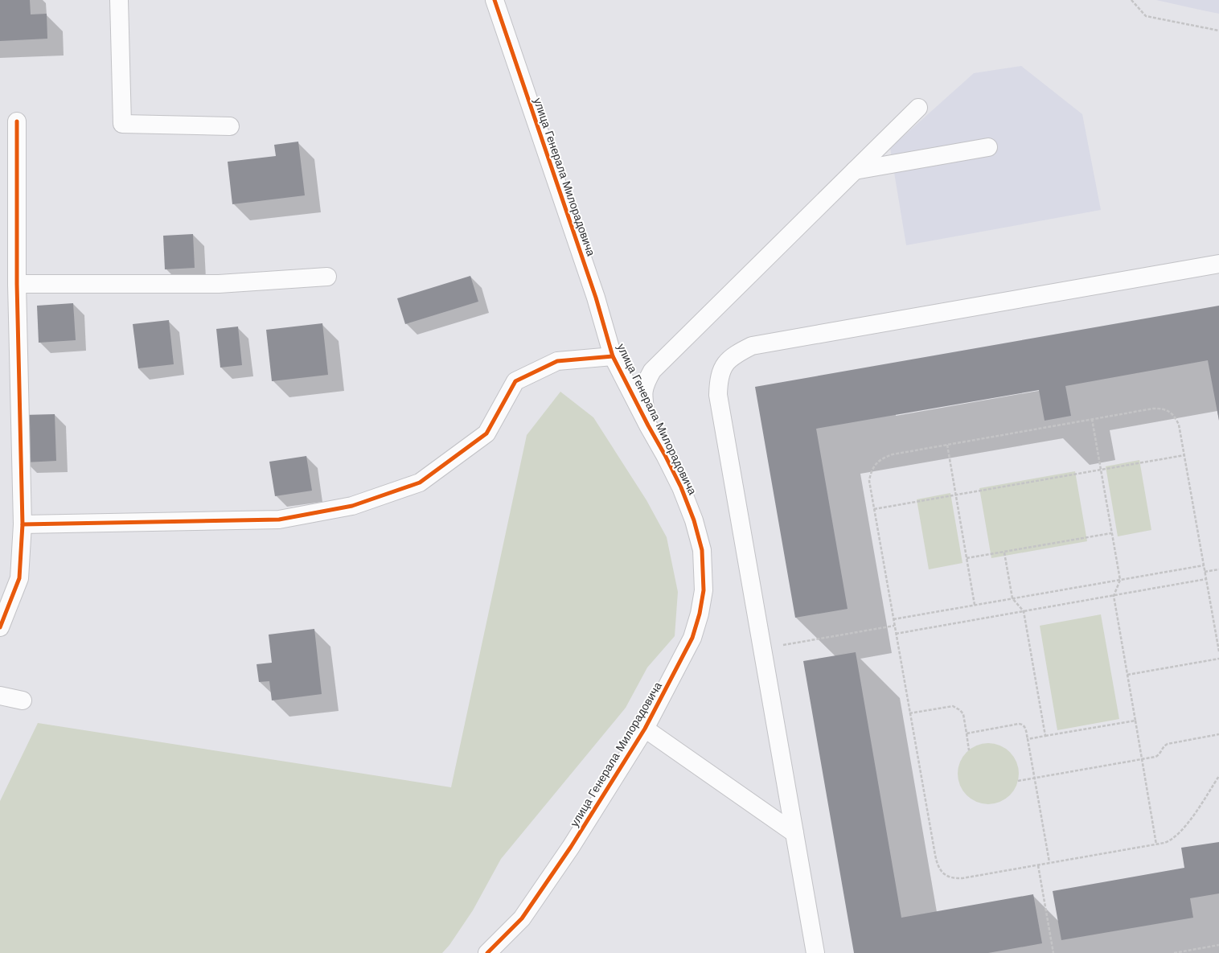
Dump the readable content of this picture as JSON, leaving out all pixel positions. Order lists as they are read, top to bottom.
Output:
{
  "streets": {
    "street": ["улица Генерала Милорадовича"]
  }
}
